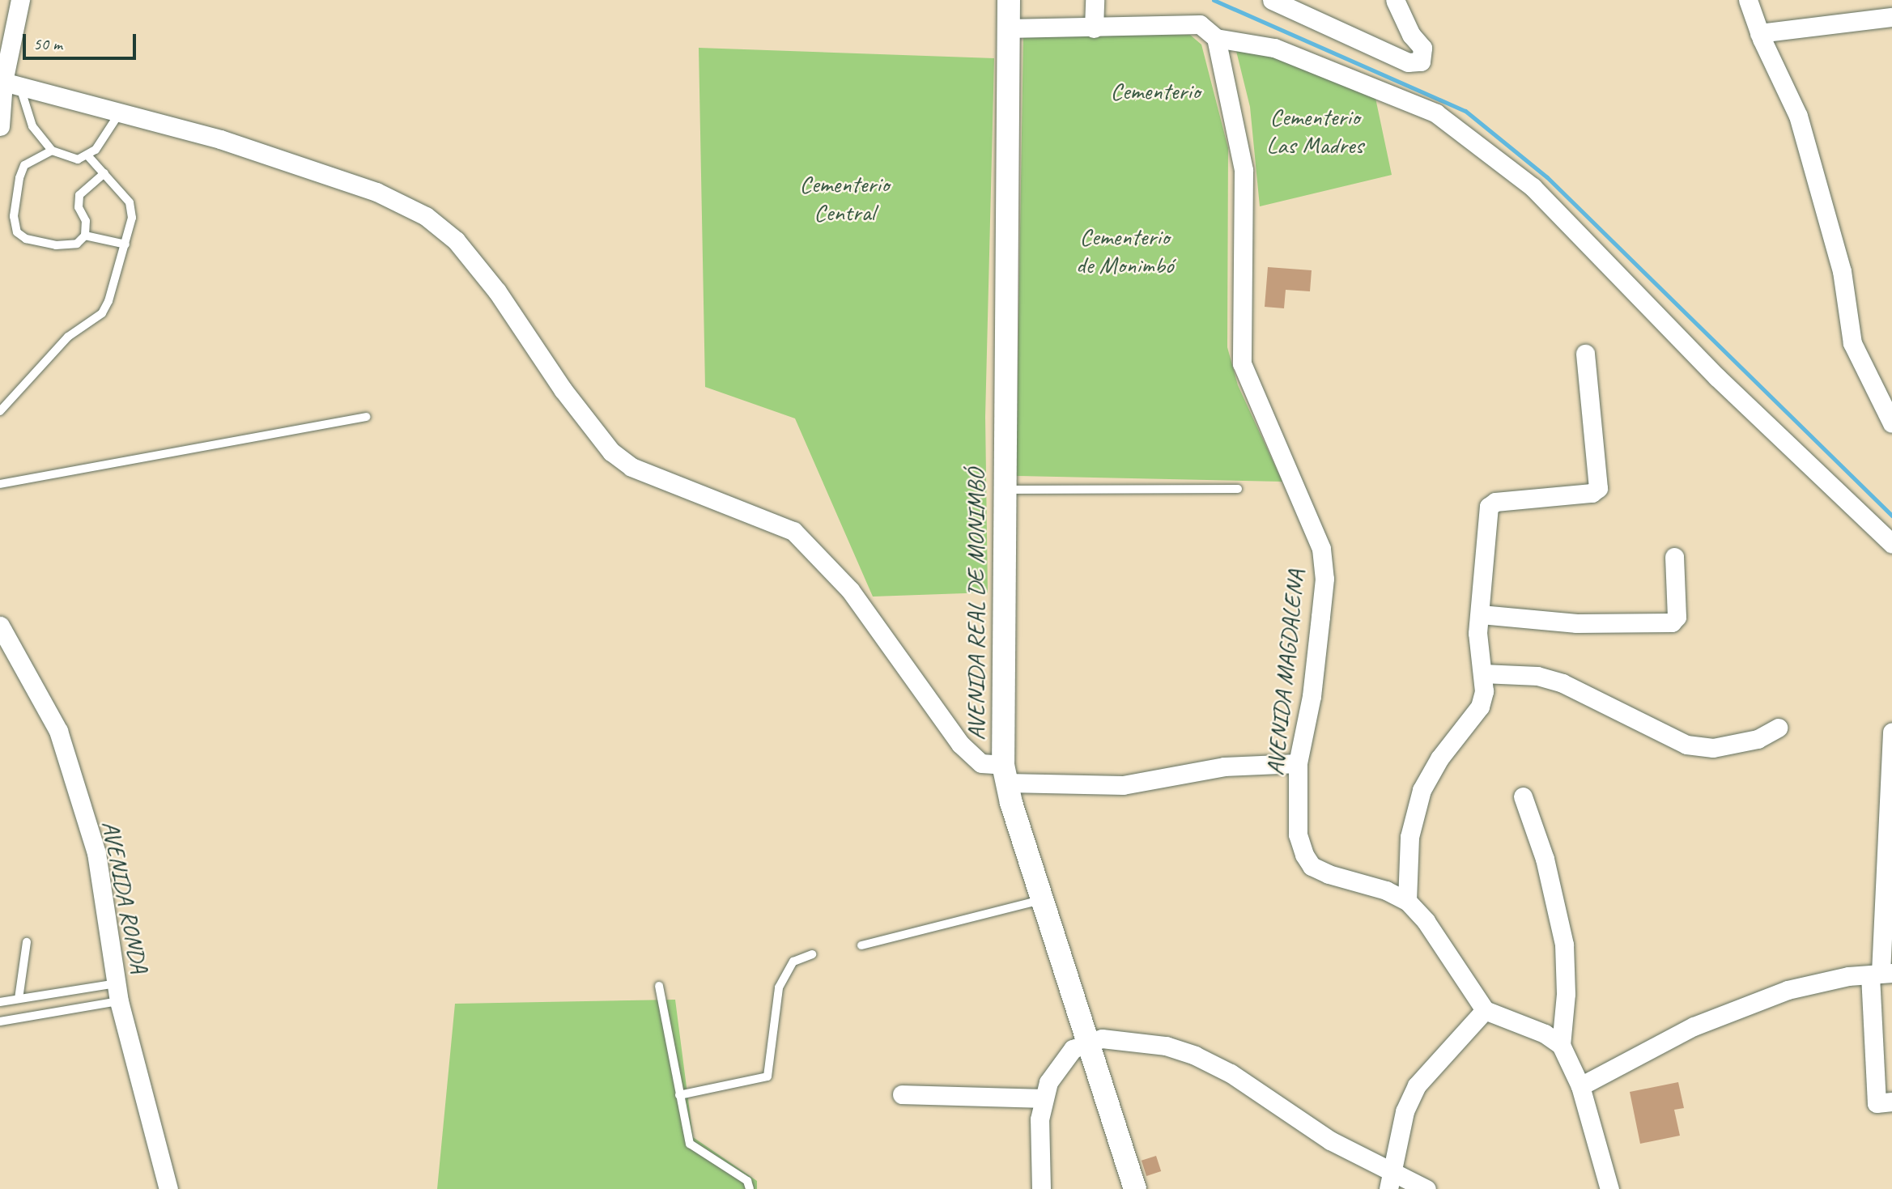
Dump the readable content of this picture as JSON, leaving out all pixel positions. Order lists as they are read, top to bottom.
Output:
{
  "streets": {
    "street": ["AVENIDA REAL DE MONIMBÓ", "AVENIDA MAGDALENA", "AVENIDA RONDA"]
  },
  "parks": [
    "Cementerio",
    "Cementerio Las Madres",
    "Cementerio Central",
    "Cementerio de Monimbó"
  ],
  "scale_bar": "50 m"
}
